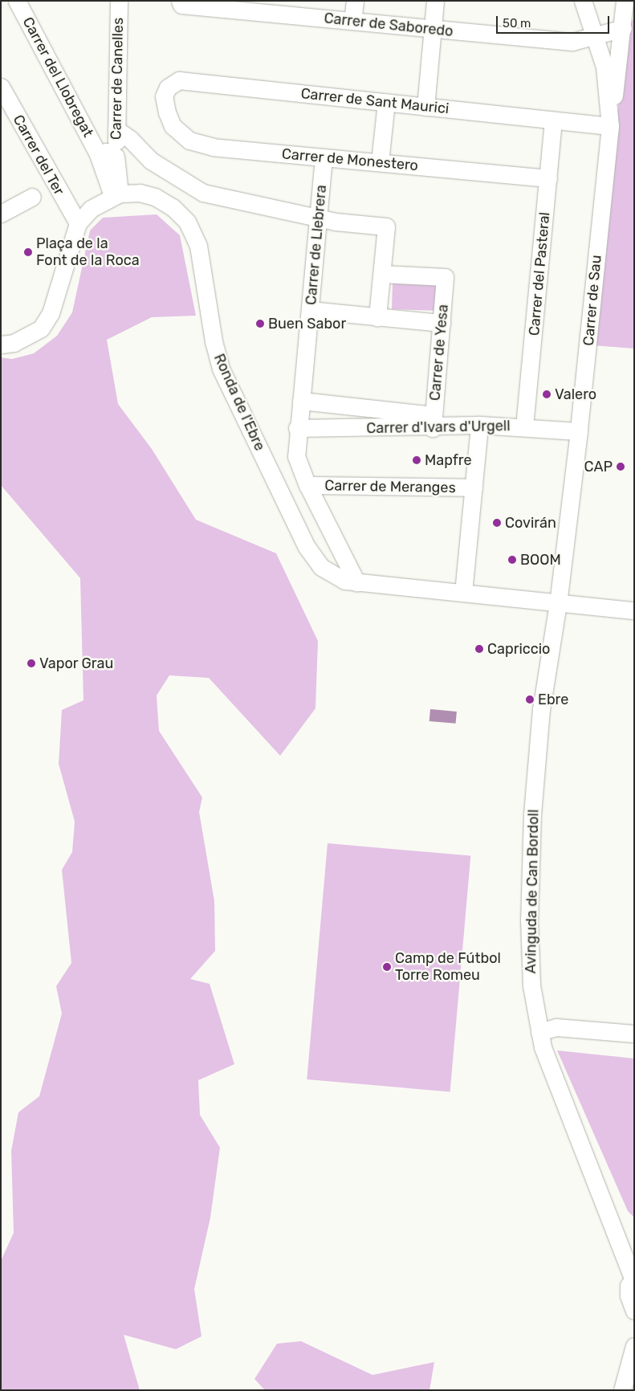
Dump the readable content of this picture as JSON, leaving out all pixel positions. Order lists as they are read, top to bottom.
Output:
{
  "streets": {
    "street": [
      "Carrer de Saboredo",
      "Carrer del Llobregat",
      "Carrer de Canelles",
      "Carrer de Sant Maurici",
      "Carrer del Ter",
      "Carrer de Monestero",
      "Carrer de Llebrera",
      "Carrer del Pasteral",
      "Carrer de Sau",
      "Carrer de Yesa",
      "Ronda de l'Ebre",
      "Carrer d'Ivars d'Urgell",
      "Carrer de Meranges",
      "Avinguda de Can Bordoll"
    ]
  },
  "crossings": [
    ["Carrer de Saboredo", "Carrer de Sau"],
    ["Carrer del Llobregat", "Carrer de Canelles"],
    ["Carrer del Llobregat", "Ronda de l'Ebre"],
    ["Carrer de Sant Maurici", "Carrer de Monestero"],
    ["Carrer de Sant Maurici", "Carrer del Pasteral"],
    ["Carrer de Sant Maurici", "Carrer de Sau"],
    ["Carrer del Ter", "Ronda de l'Ebre"],
    ["Carrer de Monestero", "Carrer de Llebrera"],
    ["Carrer de Monestero", "Carrer del Pasteral"],
    ["Carrer de Llebrera", "Ronda de l'Ebre"],
    ["Carrer de Llebrera", "Carrer d'Ivars d'Urgell"],
    ["Carrer de Llebrera", "Carrer de Meranges"],
    ["Carrer del Pasteral", "Carrer d'Ivars d'Urgell"],
    ["Carrer de Sau", "Ronda de l'Ebre"],
    ["Carrer de Sau", "Carrer d'Ivars d'Urgell"],
    ["Carrer de Sau", "Avinguda de Can Bordoll"],
    ["Carrer de Yesa", "Carrer d'Ivars d'Urgell"],
    ["Ronda de l'Ebre", "Avinguda de Can Bordoll"]
  ],
  "places": [
    "Plaça de la Font de la Roca",
    "Buen Sabor",
    "Valero",
    "Mapfre",
    "CAP",
    "Covirán",
    "BOOM",
    "Capriccio",
    "Vapor Grau",
    "Ebre",
    "Camp de Fútbol Torre Romeu"
  ],
  "scale_bar": "50 m"
}
